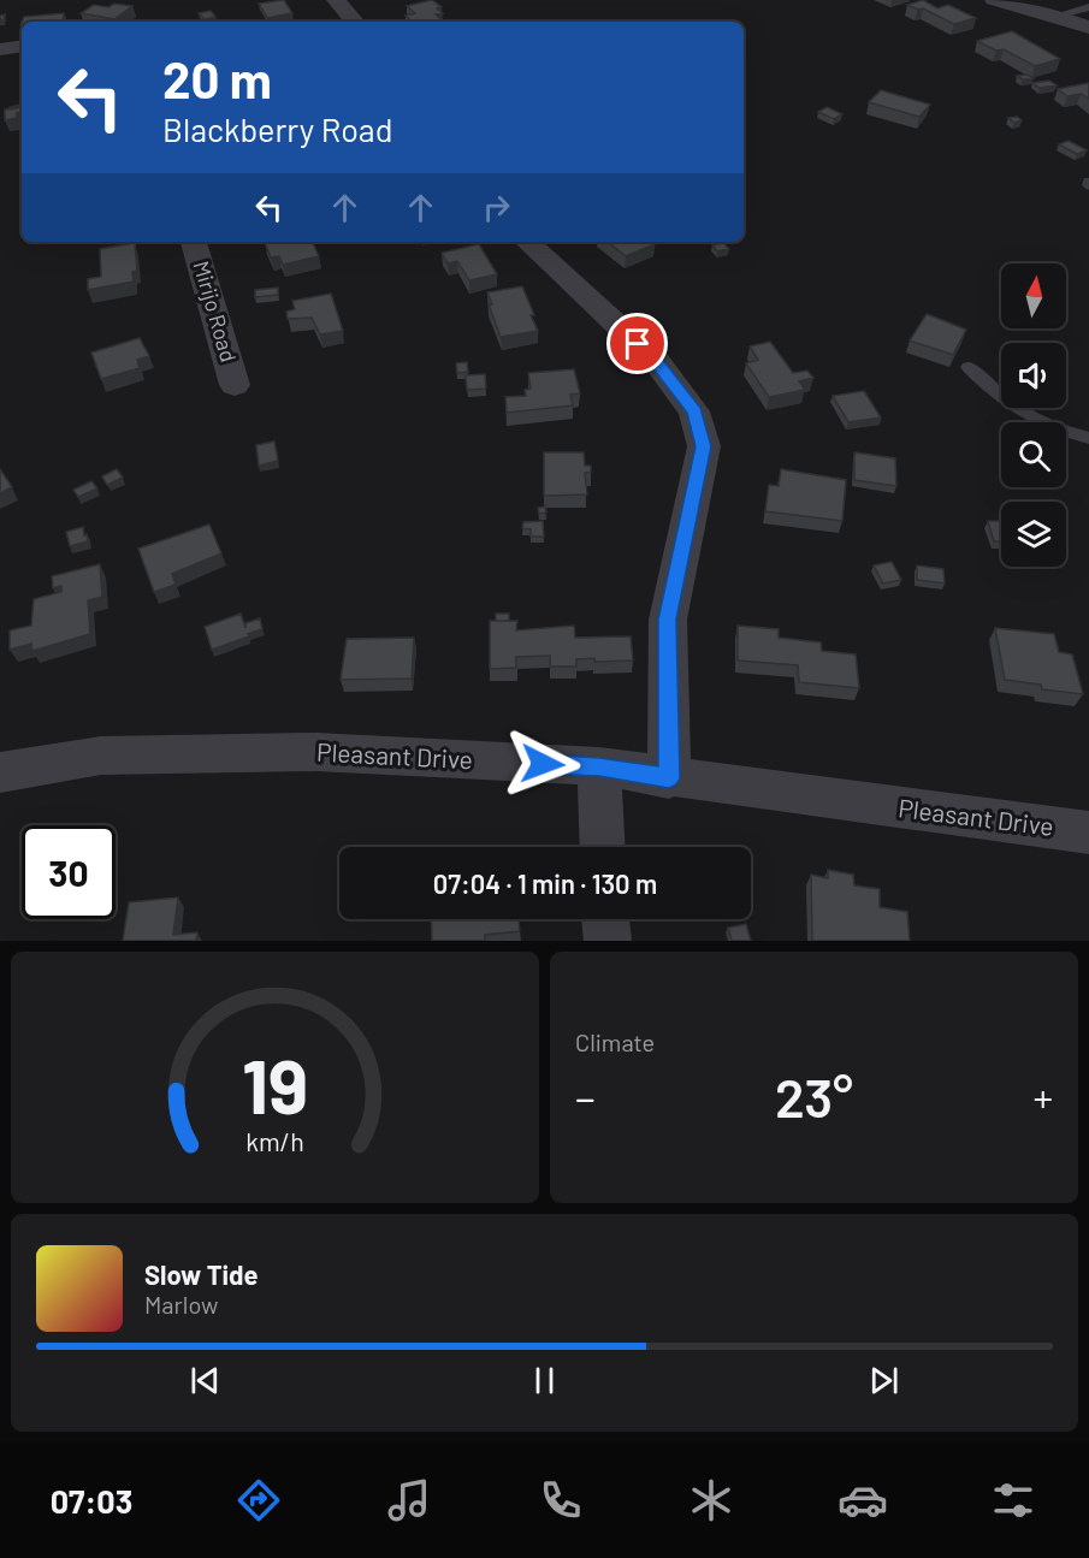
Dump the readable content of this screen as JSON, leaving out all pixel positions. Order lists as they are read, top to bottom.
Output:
{
  "streets": {
    "street": ["Mirijo Road", "Pleasant Drive"]
  },
  "north": "top",
  "page": {
    "turn": ["20 m", "Blackberry Road"],
    "limit": "30",
    "trip": "07:04 · 1 min · 130 m",
    "tile": "Climate",
    "heat": ["−", "23°", "+"],
    "song": ["Slow Tide", "Marlow"],
    "tabs": "07:03",
    "gauge": ["19", "km/h"]
  }
}
